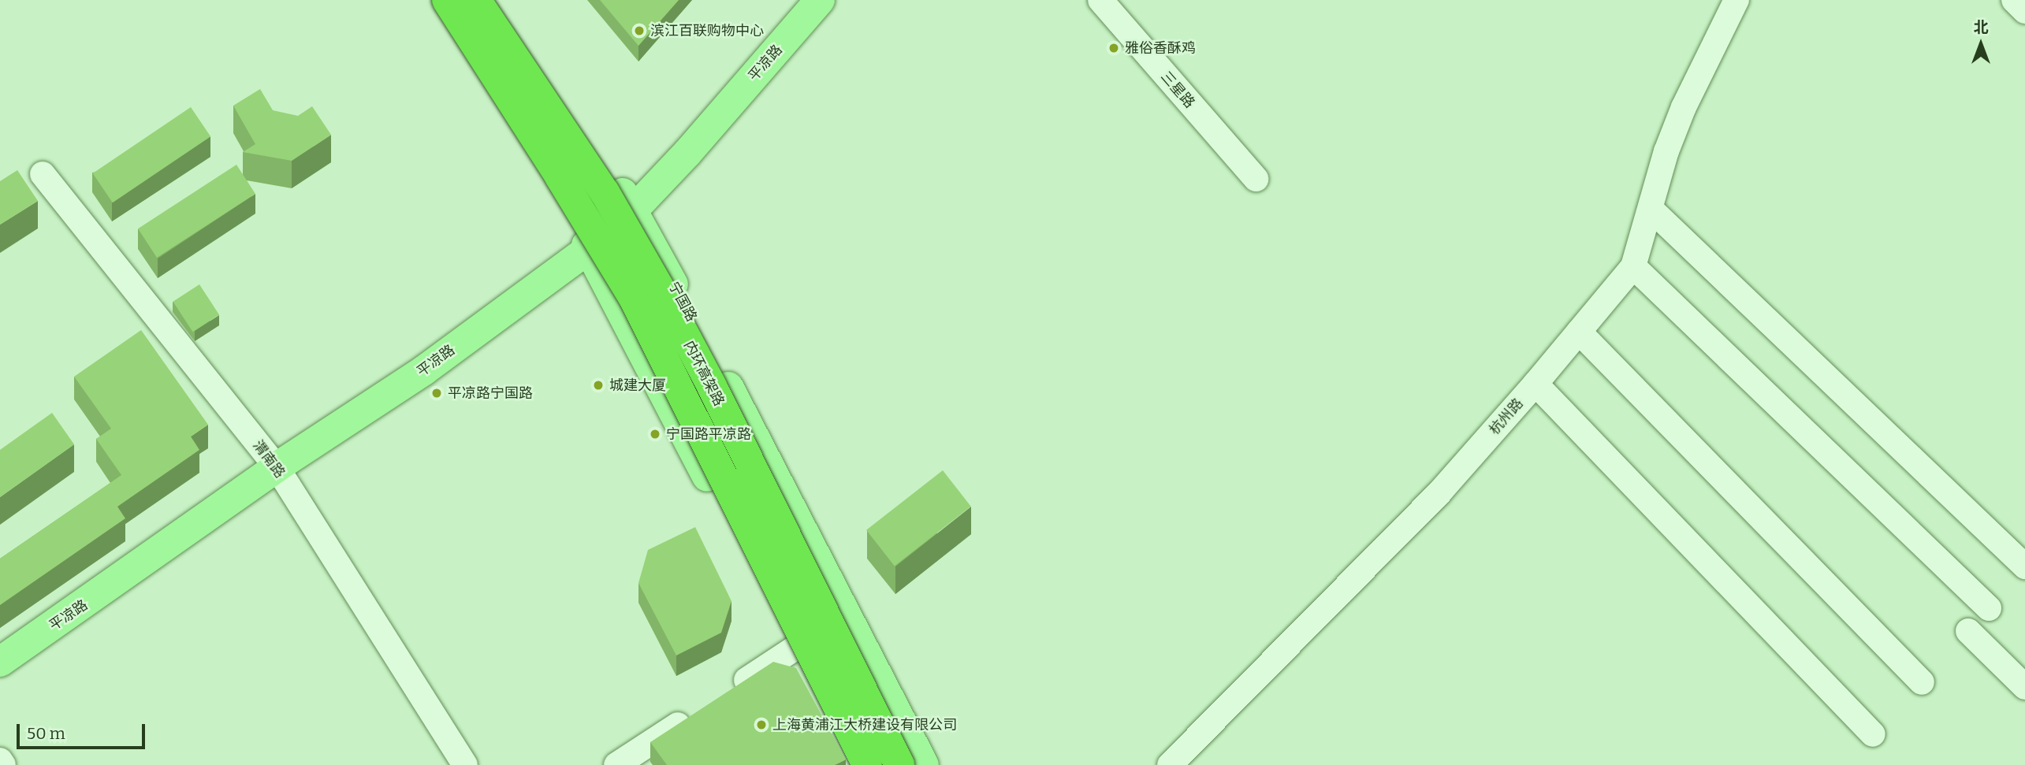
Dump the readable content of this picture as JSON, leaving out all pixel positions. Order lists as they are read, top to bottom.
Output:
{
  "streets": {
    "highway": ["内环高架路"],
    "main road": ["平凉路", "宁国路"],
    "street": ["三星路", "杭州路", "渭南路"]
  },
  "crossings": [
    ["平凉路", "宁国路"],
    ["平凉路", "渭南路"]
  ],
  "places": [
    "滨江百联购物中心",
    "雅俗香酥鸡",
    "城建大厦",
    "平凉路宁国路",
    "宁国路平凉路",
    "上海黄浦江大桥建设有限公司"
  ],
  "scale_bar": "50 m",
  "north": "top"
}
